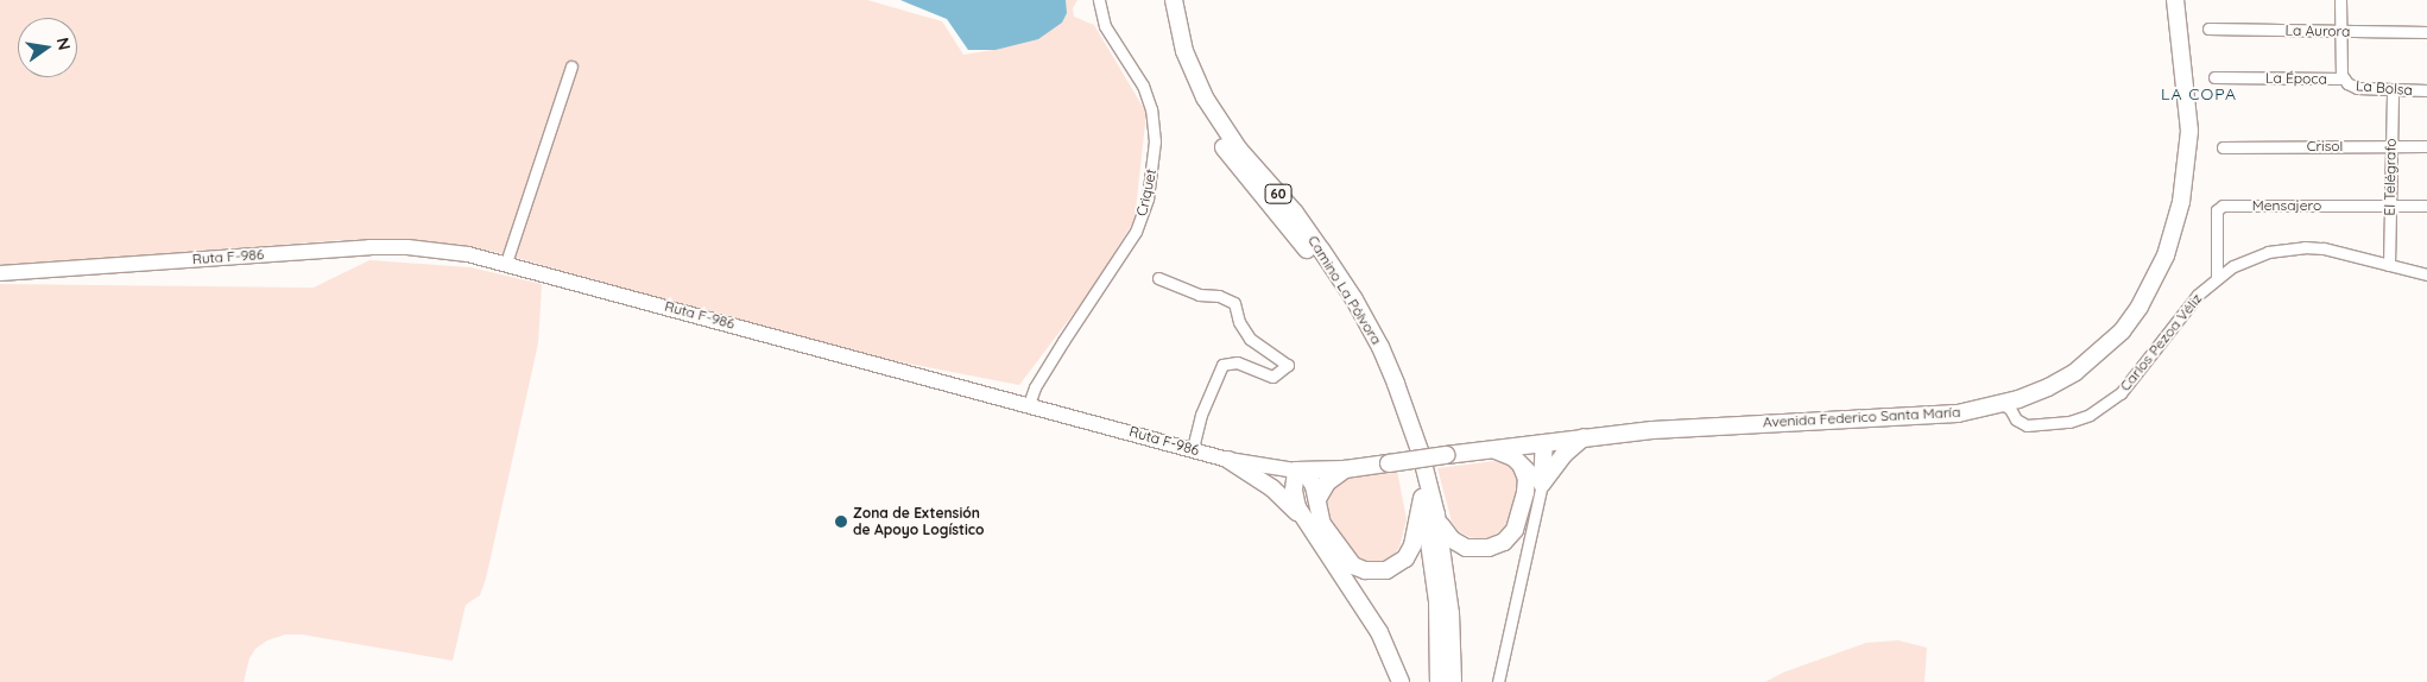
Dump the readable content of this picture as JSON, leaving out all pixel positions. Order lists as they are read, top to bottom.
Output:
{
  "streets": {
    "main road": [
      "60",
      "Ruta F-986",
      "Camino La Pólvora",
      "Avenida Federico Santa María"
    ],
    "street": [
      "La Aurora",
      "La Época",
      "La Bolsa",
      "Crisol",
      "El Telégrafo",
      "Criquet",
      "Mensajero",
      "Carlos Pezoa Véliz"
    ]
  },
  "crossings": [
    ["La Época", "La Bolsa"],
    ["La Bolsa", "El Telégrafo"],
    ["Crisol", "El Telégrafo"],
    ["El Telégrafo", "Mensajero"],
    ["El Telégrafo", "Carlos Pezoa Véliz"],
    ["Criquet", "Ruta F-986"],
    ["Mensajero", "Carlos Pezoa Véliz"],
    ["Ruta F-986", "Avenida Federico Santa María"],
    ["Carlos Pezoa Véliz", "Avenida Federico Santa María"]
  ],
  "districts": ["LA COPA"],
  "places": ["Zona de Extensión de Apoyo Logístico"],
  "north": "right"
}
